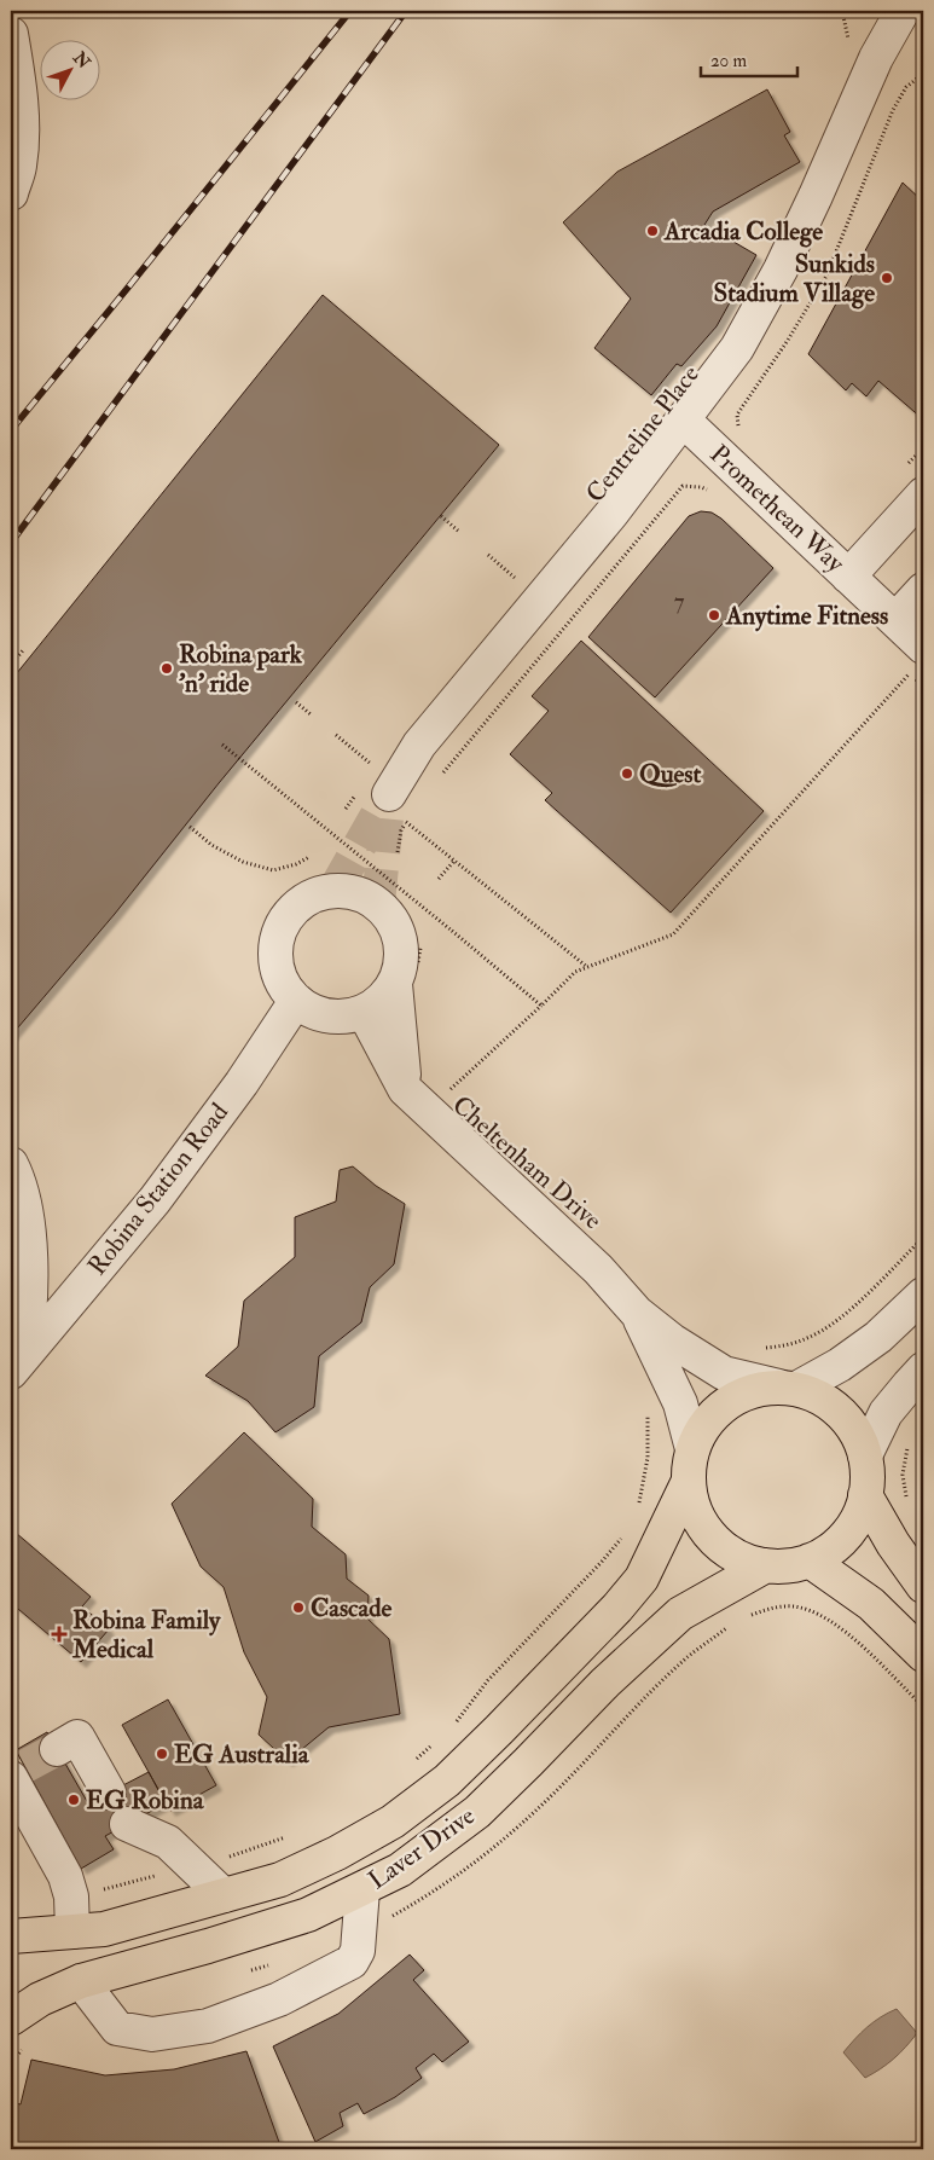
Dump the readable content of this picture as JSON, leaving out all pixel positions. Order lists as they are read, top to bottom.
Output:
{
  "streets": {
    "main road": ["Laver Drive"],
    "street": [
      "Centreline Place",
      "Promethean Way",
      "Cheltenham Drive",
      "Robina Station Road"
    ]
  },
  "crossings": [
    ["Centreline Place", "Promethean Way"],
    ["Cheltenham Drive", "Robina Station Road"],
    ["Cheltenham Drive", "Laver Drive"]
  ],
  "places": {
    "other": [
      "Arcadia College",
      "Sunkids Stadium Village",
      "Anytime Fitness",
      "Robina park 'n' ride",
      "Quest",
      "Cascade",
      "EG Australia",
      "EG Robina"
    ],
    "health": ["Robina Family Medical"]
  },
  "house_numbers": ["7"],
  "scale_bar": "20 m",
  "north": "top right"
}
